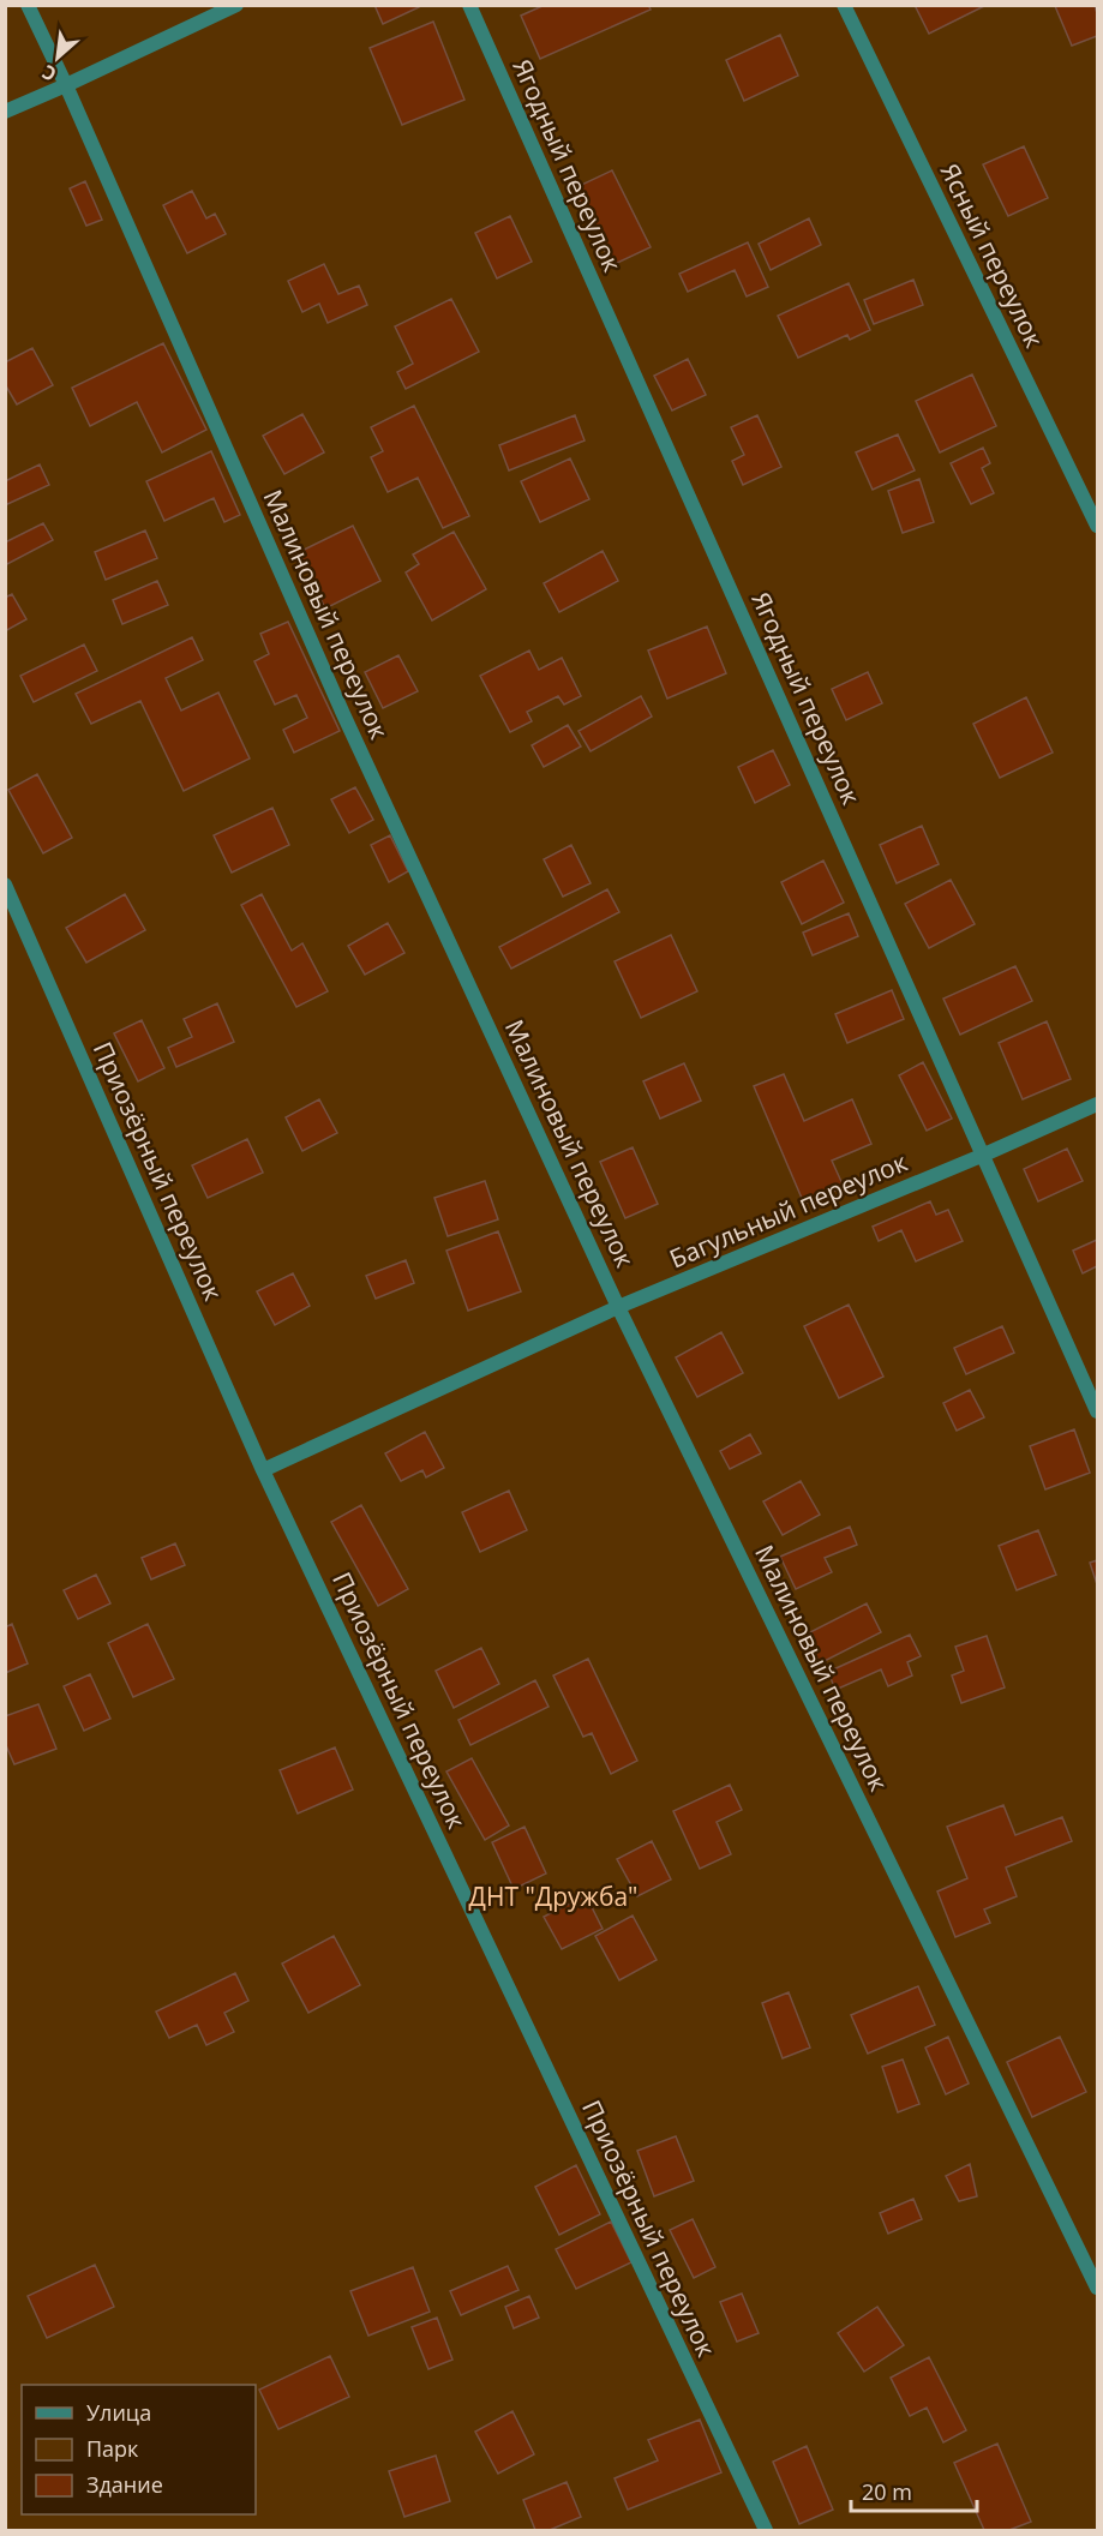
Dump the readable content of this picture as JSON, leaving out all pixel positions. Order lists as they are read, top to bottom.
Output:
{
  "streets": {
    "street": [
      "Ягодный переулок",
      "Ясный переулок",
      "Малиновый переулок",
      "Приозёрный переулок",
      "Багульный переулок"
    ]
  },
  "crossings": [
    ["Ягодный переулок", "Багульный переулок"],
    ["Малиновый переулок", "Багульный переулок"],
    ["Приозёрный переулок", "Багульный переулок"]
  ],
  "parks": ["ДНТ \"Дружба\""],
  "legend": ["Улица", "Парк", "Здание"],
  "scale_bar": "20 m",
  "north": "bottom left"
}
